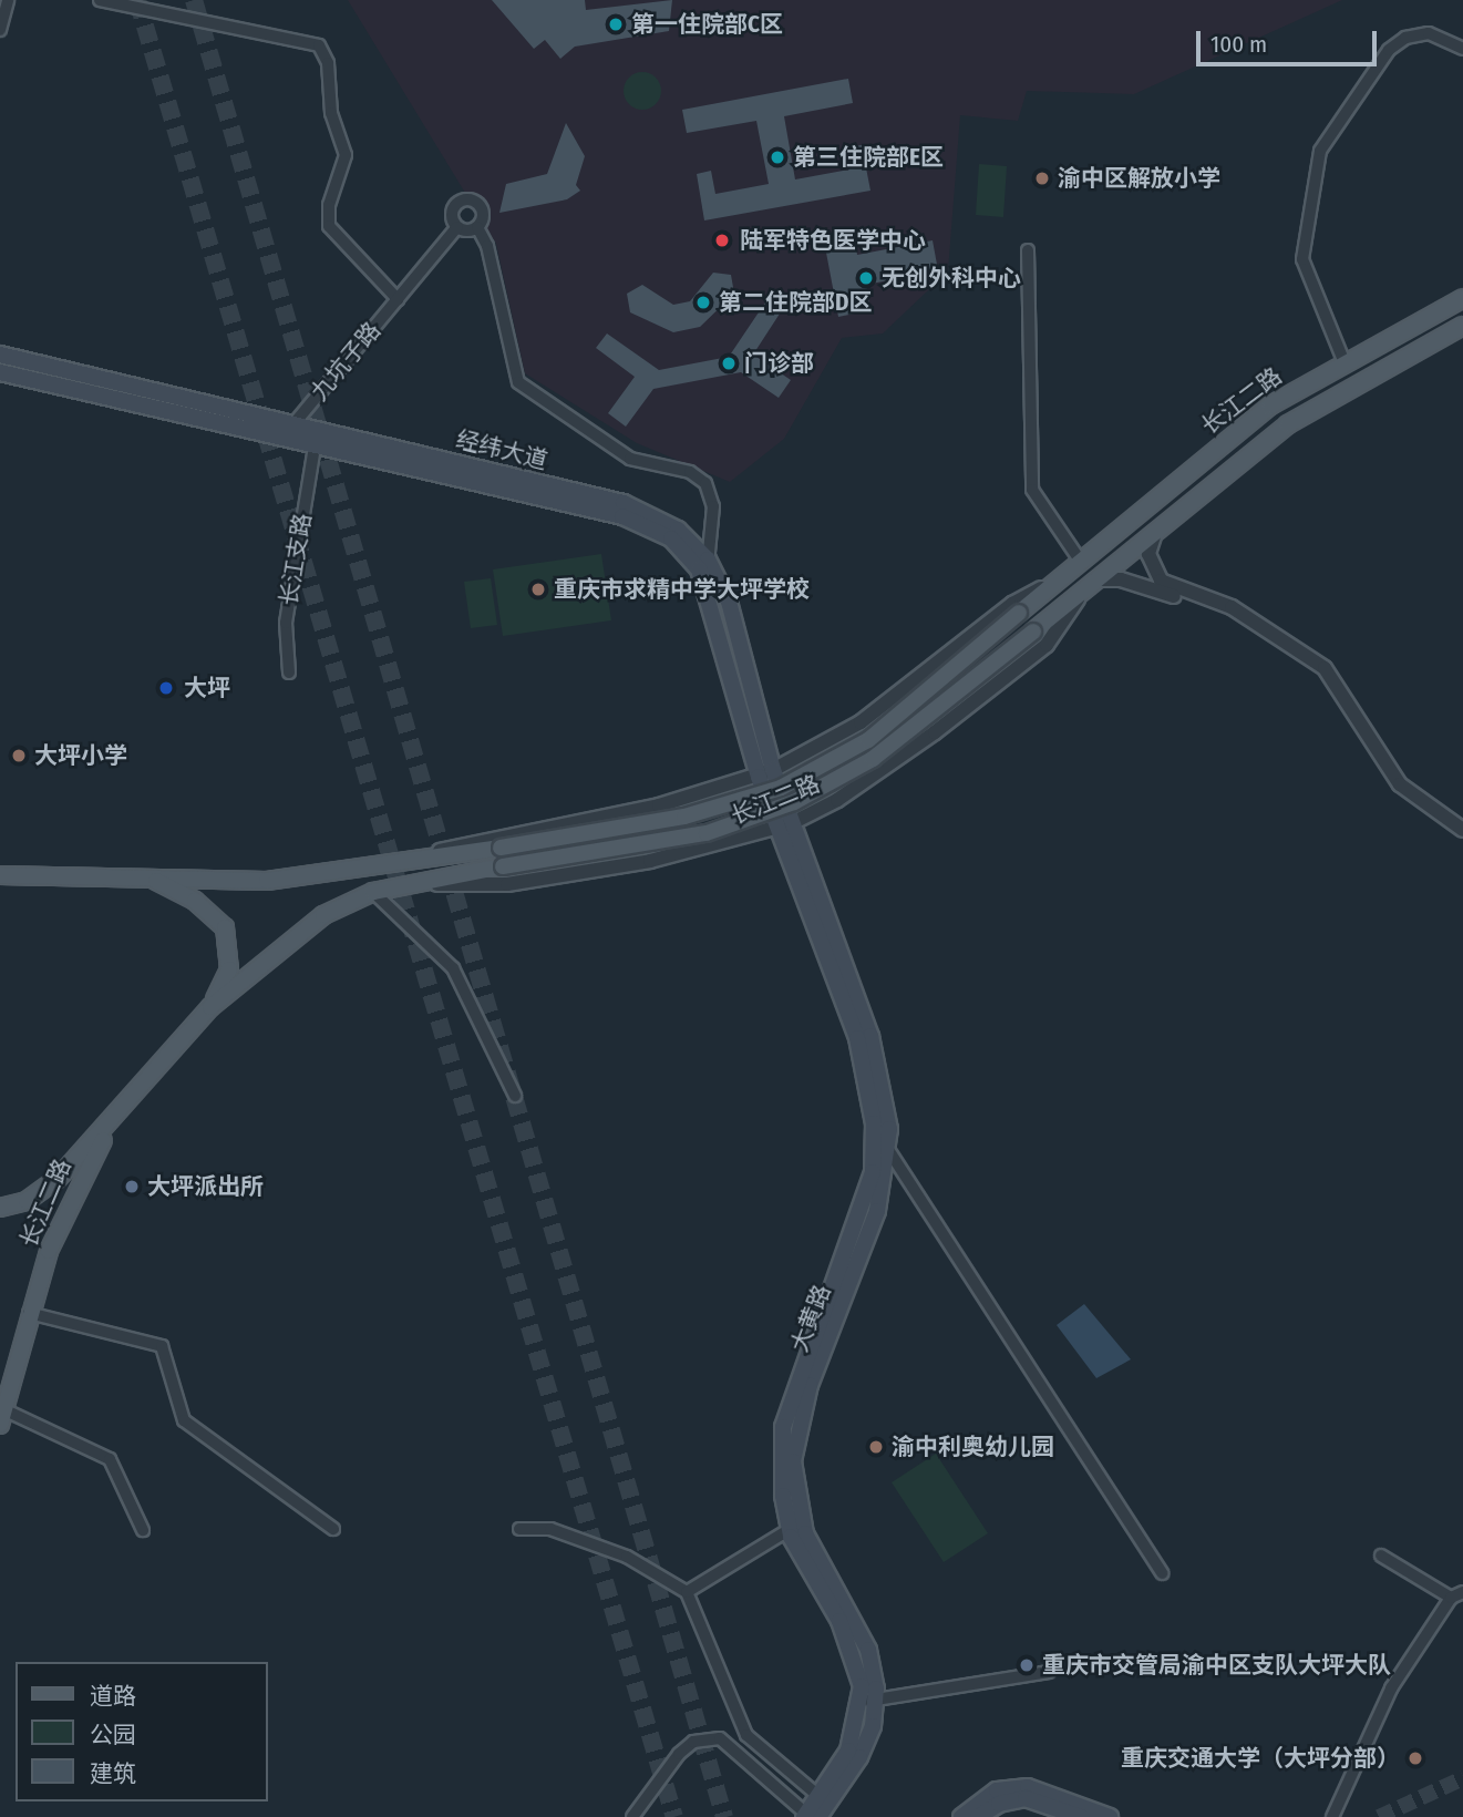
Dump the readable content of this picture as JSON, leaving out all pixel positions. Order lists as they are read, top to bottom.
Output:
{
  "streets": {
    "main road": ["长江二路", "经纬大道", "大黄路"],
    "street": ["九坑子路", "长江支路"]
  },
  "crossings": [
    ["九坑子路", "经纬大道"],
    ["长江二路", "经纬大道"],
    ["长江二路", "大黄路"],
    ["经纬大道", "长江支路"],
    ["经纬大道", "大黄路"]
  ],
  "places": [
    "第一住院部C区",
    "第三住院部E区",
    "渝中区解放小学",
    "陆军特色医学中心",
    "无创外科中心",
    "第二住院部D区",
    "门诊部",
    "重庆市求精中学大坪学校",
    "大坪",
    "大坪小学",
    "大坪派出所",
    "渝中利奥幼儿园",
    "重庆市交管局渝中区支队大坪大队",
    "重庆交通大学（大坪分部）"
  ],
  "legend": ["道路", "公园", "建筑"],
  "scale_bar": "100 m"
}
